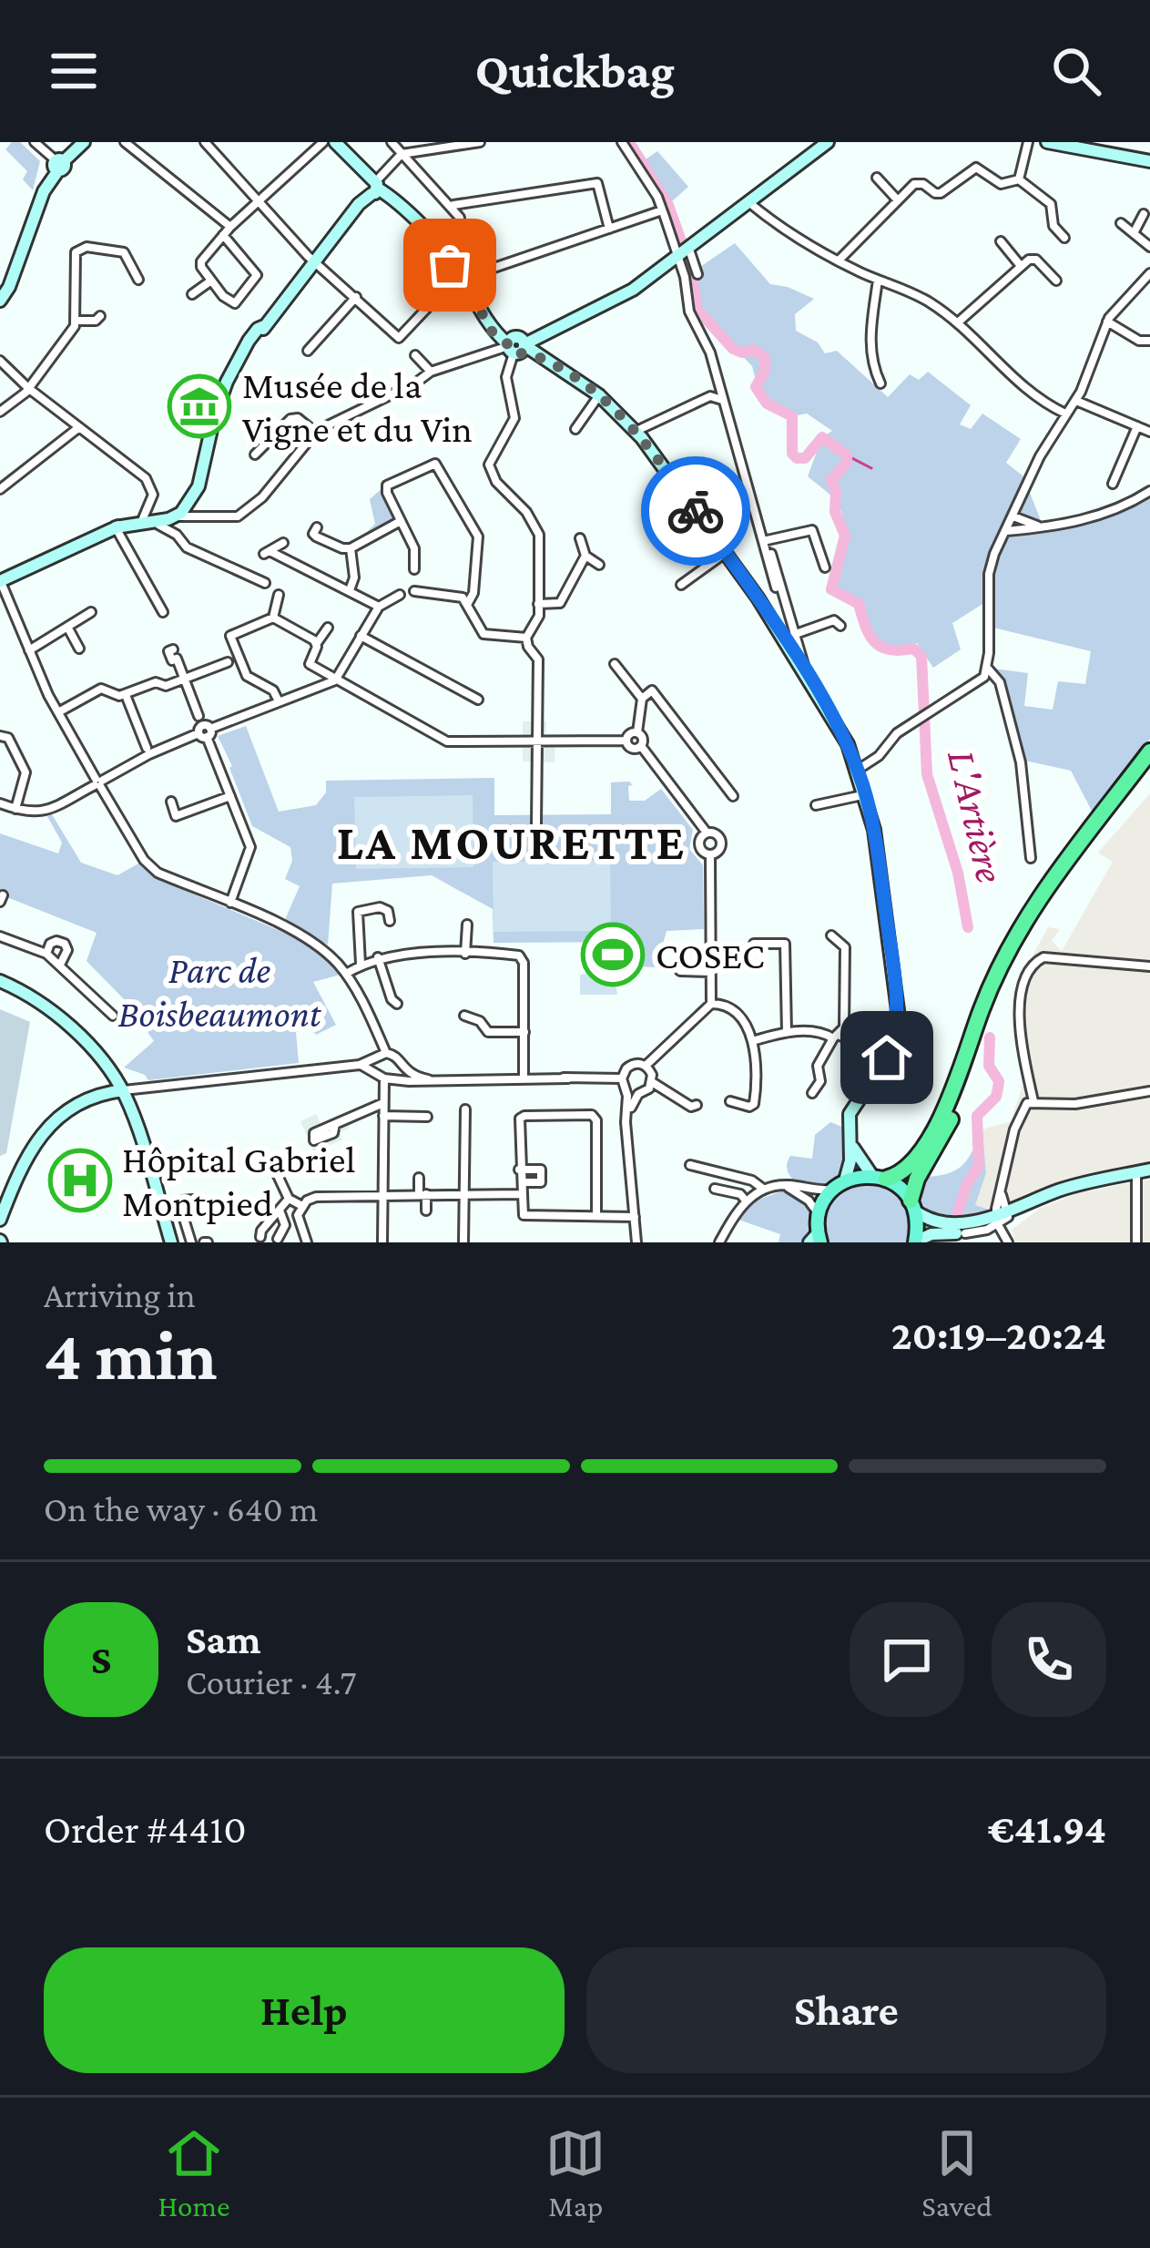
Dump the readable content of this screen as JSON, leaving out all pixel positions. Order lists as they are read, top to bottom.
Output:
{
  "districts": ["LA MOURETTE"],
  "water": ["L'Artière"],
  "parks": ["Parc de Boisbeaumont"],
  "places": {
    "museum": ["Musée de la Vigne et du Vin"],
    "sports": ["COSEC"],
    "hospital": ["Hôpital Gabriel Montpied"]
  },
  "page": {
    "header": "Quickbag",
    "heading": ["4 min", "Arriving in", "20:19–20:24"],
    "panel": [
      "Sam",
      "Courier · 4.7",
      "Order #4410",
      "€41.94"
    ],
    "bar": "On the way · 640 m",
    "round": "S",
    "buttons": ["Help", "Share"],
    "tabs": ["Home", "Map", "Saved"]
  }
}
